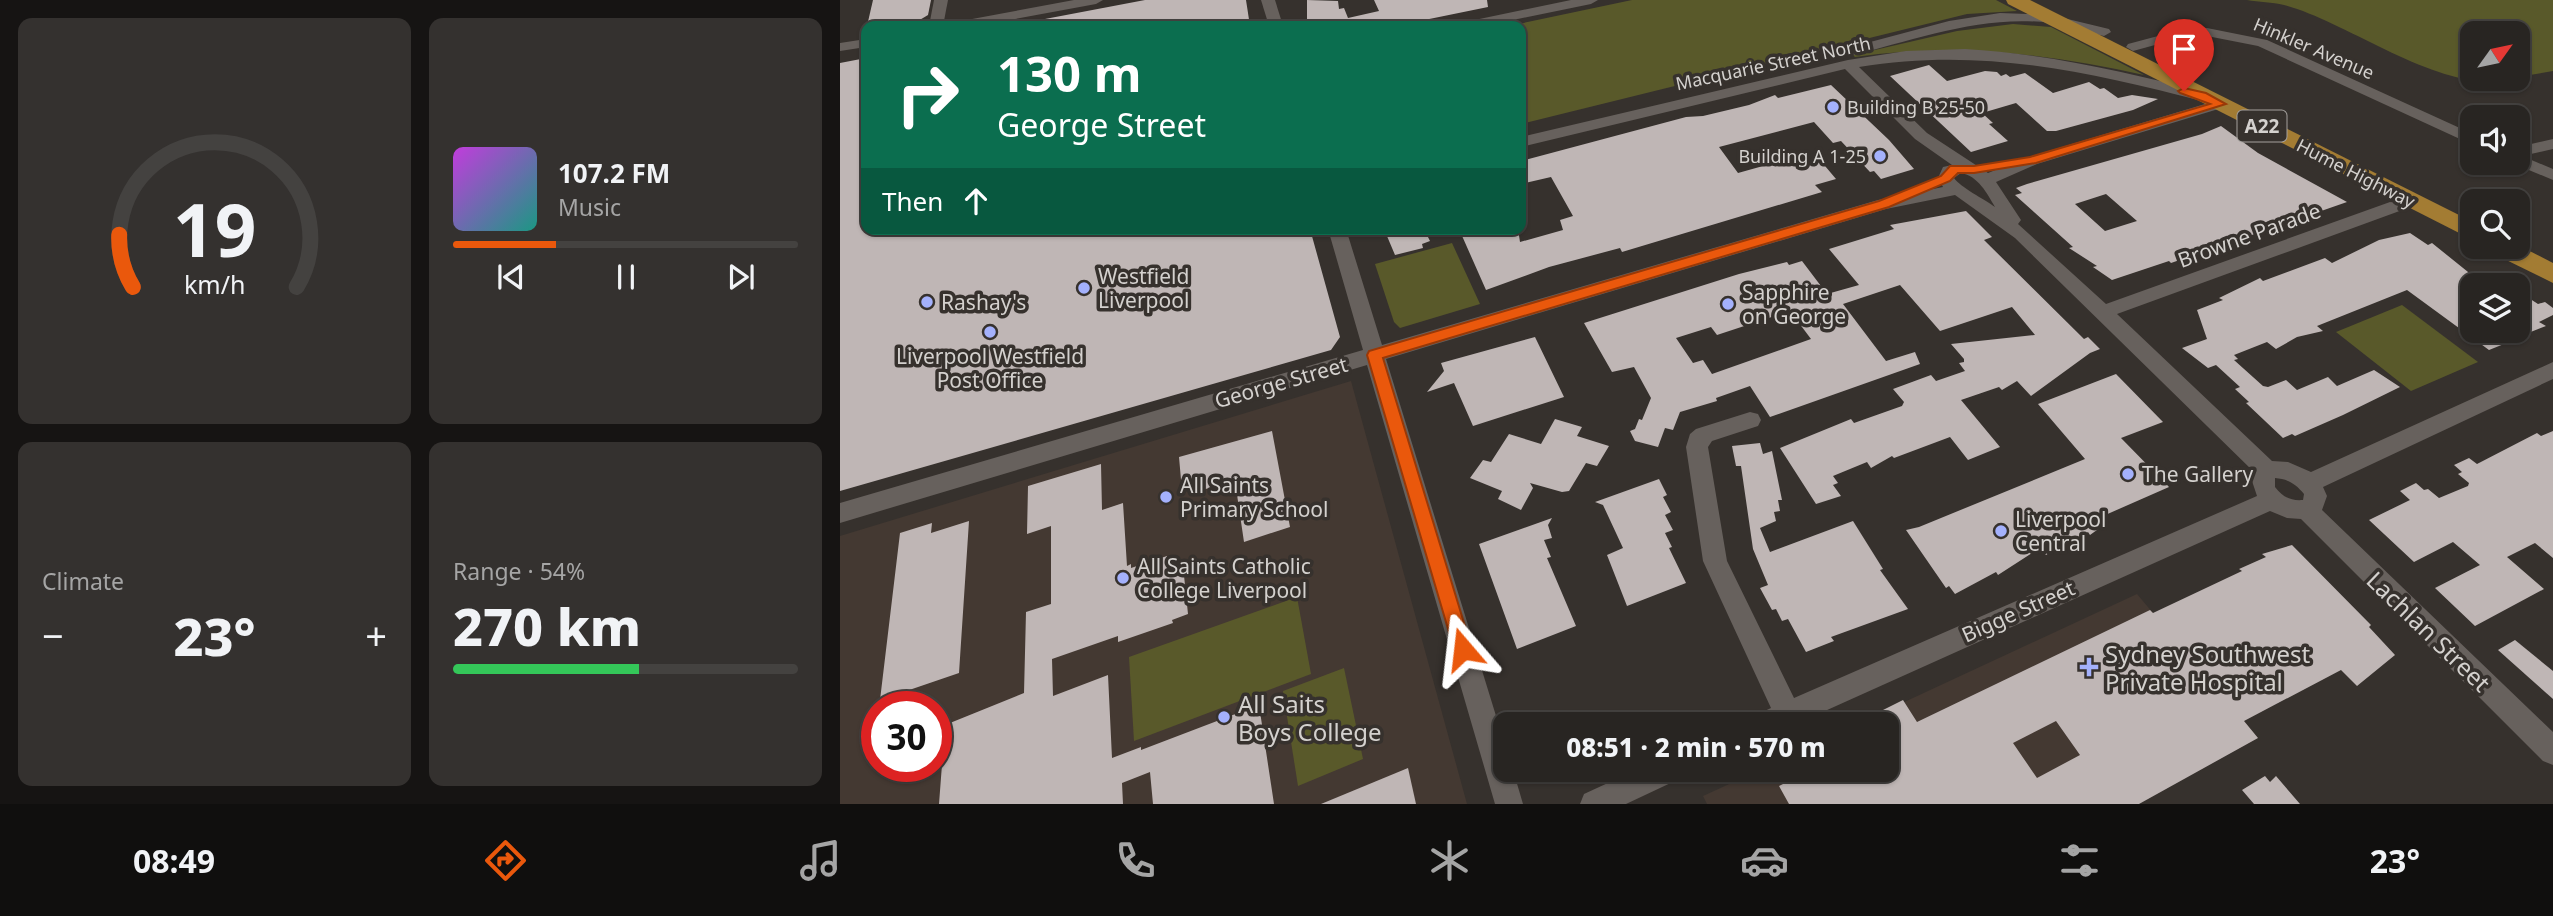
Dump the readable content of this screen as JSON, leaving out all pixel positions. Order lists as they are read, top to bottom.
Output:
{
  "streets": {
    "highway": ["A22", "Hume Highway"],
    "street": [
      "Hinkler Avenue",
      "Macquarie Street North",
      "Browne Parade",
      "George Street",
      "Bigge Street",
      "Lachlan Street"
    ]
  },
  "crossings": [
    ["Hinkler Avenue", "Hume Highway"],
    ["Macquarie Street North", "A22"],
    ["Macquarie Street North", "Hume Highway"],
    ["A22", "Hume Highway"],
    ["Hume Highway", "Browne Parade"],
    ["Bigge Street", "Lachlan Street"]
  ],
  "places": {
    "other": [
      "Building B 25-50",
      "Building A 1-25",
      "Westfield Liverpool",
      "Rashay's",
      "Sapphire on George",
      "Liverpool Westfield Post Office",
      "The Gallery",
      "All Saints Primary School",
      "Liverpool Central",
      "All Saints Catholic College Liverpool",
      "All Saits Boys College"
    ],
    "health": ["Sydney Southwest Private Hospital"]
  },
  "north": "top right",
  "page": {
    "turn": ["130 m", "George Street"],
    "song": ["107.2 FM", "Music"],
    "then": "Then",
    "tile": [
      "Climate",
      ["Range · 54%", "270 km"]
    ],
    "heat": ["−", "23°", "+"],
    "limit": "30",
    "trip": "08:51 · 2 min · 570 m",
    "tabs": ["08:49", "23°"],
    "gauge": ["19", "km/h"]
  }
}
